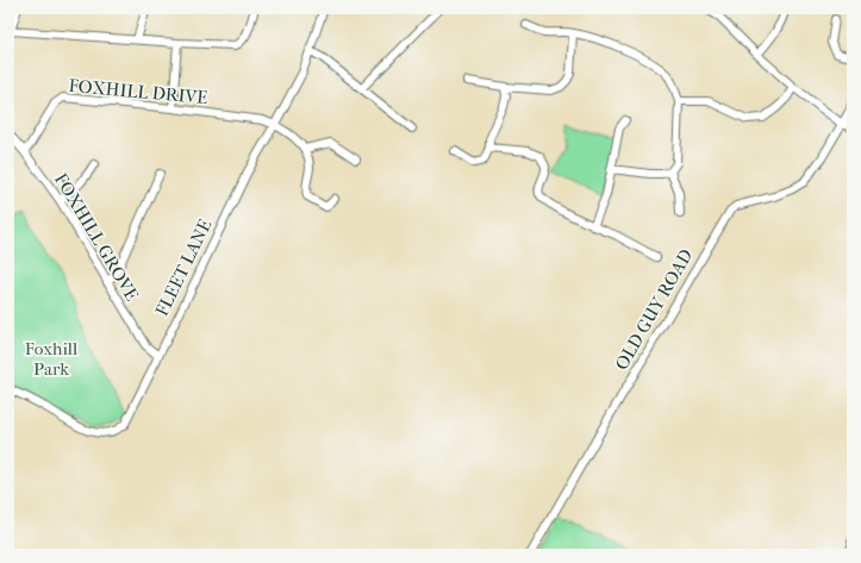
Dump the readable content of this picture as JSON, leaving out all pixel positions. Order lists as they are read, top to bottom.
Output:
{
  "streets": {
    "street": [
      "FOXHILL DRIVE",
      "FOXHILL GROVE",
      "FLEET LANE",
      "OLD GUY ROAD"
    ]
  },
  "crossings": [
    ["FOXHILL DRIVE", "FOXHILL GROVE"],
    ["FOXHILL DRIVE", "FLEET LANE"],
    ["FOXHILL GROVE", "FLEET LANE"]
  ],
  "parks": ["Foxhill Park"]
}
